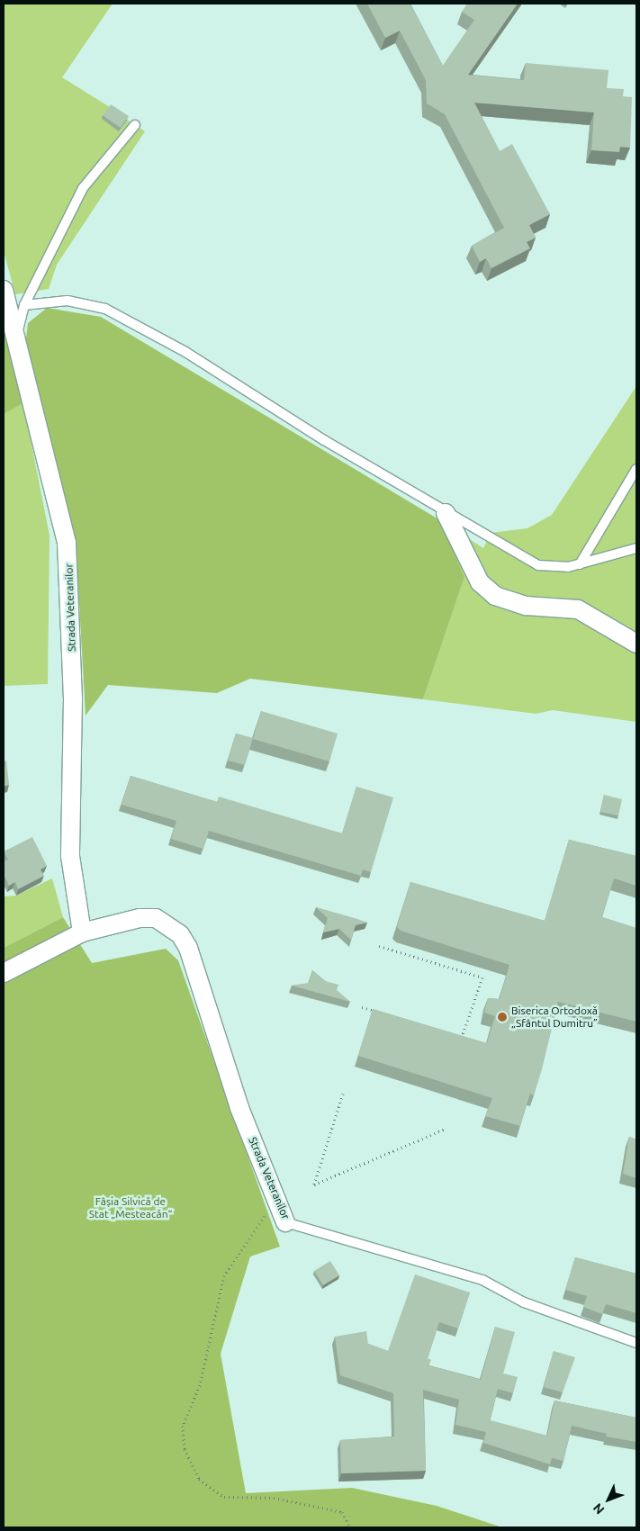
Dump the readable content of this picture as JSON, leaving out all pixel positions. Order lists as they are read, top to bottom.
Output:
{
  "streets": {
    "street": ["Strada Veteranilor"]
  },
  "parks": ["Fâșia Silvică de Stat „Mesteacăn“"],
  "places": ["Biserica Ortodoxă „Sfântul Dumitru”"],
  "north": "bottom left"
}
